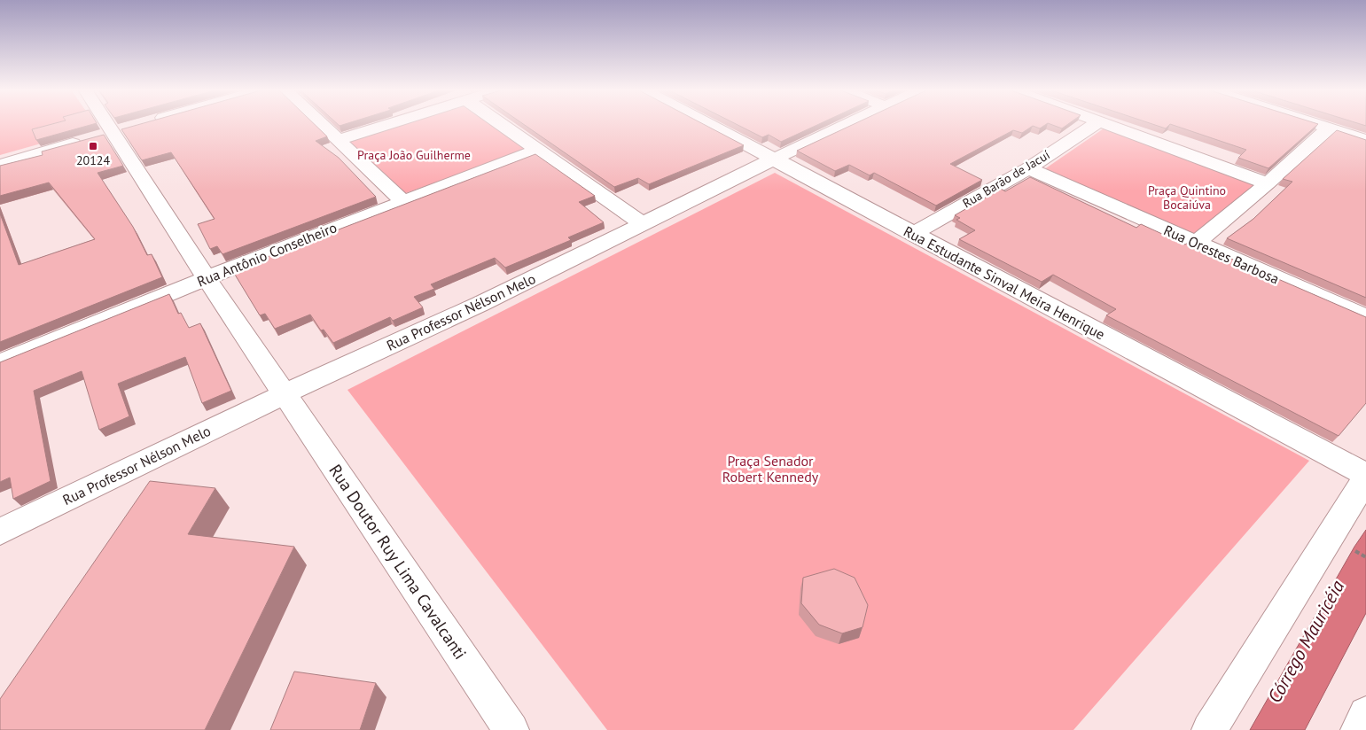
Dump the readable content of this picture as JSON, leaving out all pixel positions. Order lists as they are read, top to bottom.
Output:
{
  "streets": {
    "street": [
      "Rua Barão de Jacuí",
      "Rua Antônio Conselheiro",
      "Rua Orestes Barbosa",
      "Rua Estudante Sinval Meira Henrique",
      "Rua Professor Nélson Melo",
      "Rua Doutor Ruy Lima Cavalcanti"
    ]
  },
  "crossings": [
    ["Rua Barão de Jacuí", "Rua Orestes Barbosa"],
    ["Rua Barão de Jacuí", "Rua Estudante Sinval Meira Henrique"],
    ["Rua Antônio Conselheiro", "Rua Doutor Ruy Lima Cavalcanti"],
    ["Rua Estudante Sinval Meira Henrique", "Rua Professor Nélson Melo"],
    ["Rua Professor Nélson Melo", "Rua Doutor Ruy Lima Cavalcanti"]
  ],
  "water": ["Córrego Mauricéia"],
  "parks": ["Praça João Guilherme", "Praça Quintino Bocaiúva", "Praça Senador Robert Kennedy"],
  "places": {
    "transit": ["20124"]
  }
}
